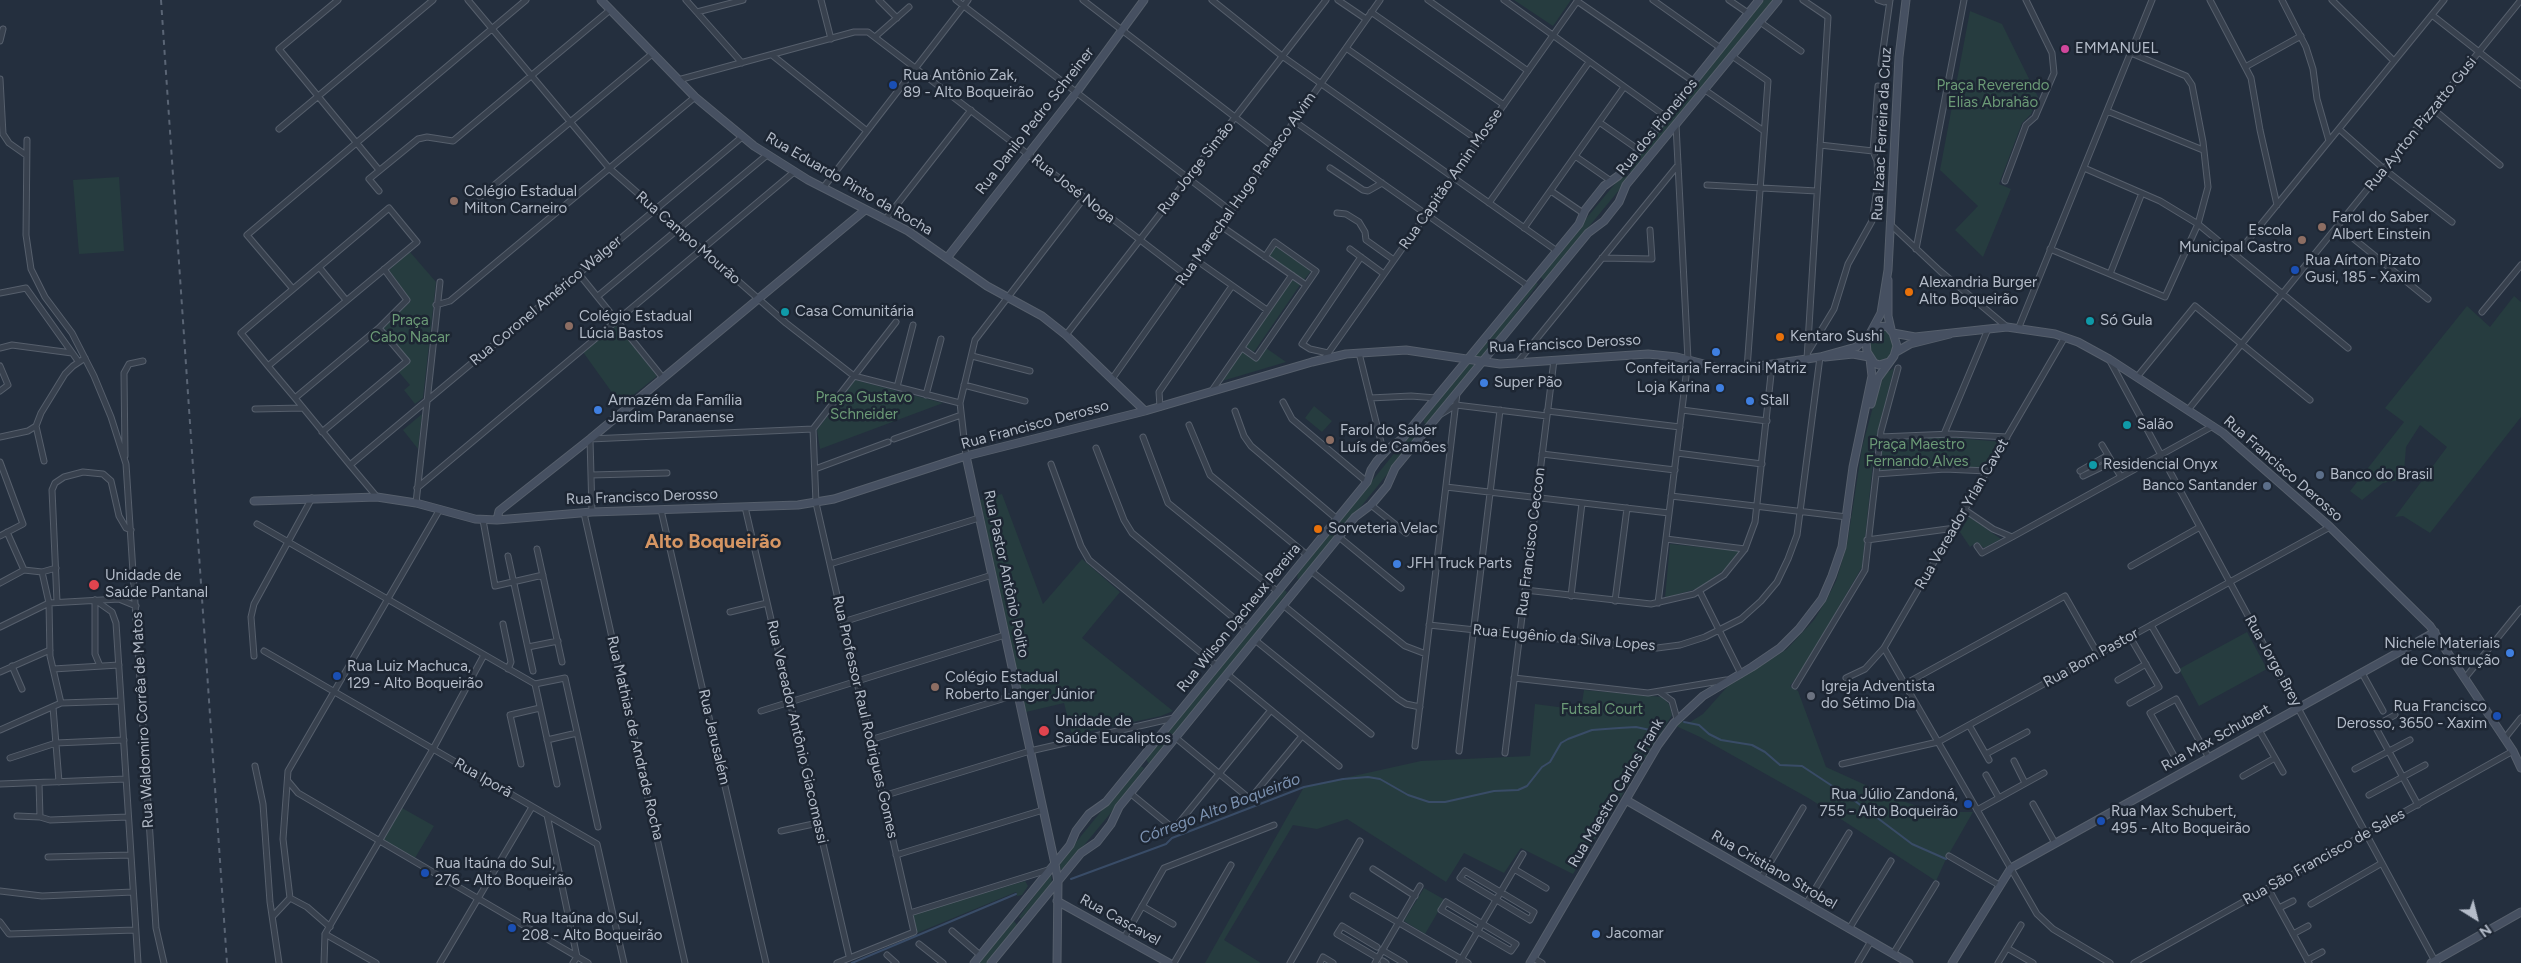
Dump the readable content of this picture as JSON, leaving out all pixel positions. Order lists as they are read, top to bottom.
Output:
{
  "streets": {
    "main road": [
      "Rua Danilo Pedro Schreiner",
      "Rua dos Pioneiros",
      "Rua Izaac Ferreira da Cruz",
      "Rua Eduardo Pinto da Rocha",
      "Rua Francisco Derosso",
      "Rua Pastor Antônio Polito",
      "Rua Wilson Dacheux Pereira",
      "Rua Max Schubert",
      "Rua Maestro Carlos Frank",
      "Rua Cristiano Strobel",
      "Rua Cascavel"
    ],
    "street": [
      "Rua Ayrton Pizzatto Gusi",
      "Rua Jorge Simão",
      "Rua Capitão Amin Mosse",
      "Rua José Noga",
      "Rua Marechal Hugo Panasco Alvim",
      "Rua Campo Mourão",
      "Rua Coronel Américo Walger",
      "Rua Vereador Yrlan Cavet",
      "Rua Francisco Ceccon",
      "Rua Eugênio da Silva Lopes",
      "Rua Bom Pastor",
      "Rua Jorge Brey",
      "Rua Professor Raul Rodrigues Gomes",
      "Rua Waldomiro Corrêa de Matos",
      "Rua Vereador Antônio Giacomassi",
      "Rua Jerusalém",
      "Rua Mathias de Andrade Rocha",
      "Rua Iporã",
      "Rua São Francisco de Sales"
    ]
  },
  "crossings": [
    ["Rua Danilo Pedro Schreiner", "Rua Eduardo Pinto da Rocha"],
    ["Rua Danilo Pedro Schreiner", "Rua José Noga"],
    ["Rua Ayrton Pizzatto Gusi", "Rua Francisco Derosso"],
    ["Rua dos Pioneiros", "Rua Francisco Derosso"],
    ["Rua dos Pioneiros", "Rua Wilson Dacheux Pereira"],
    ["Rua Izaac Ferreira da Cruz", "Rua Francisco Derosso"],
    ["Rua Izaac Ferreira da Cruz", "Rua Maestro Carlos Frank"],
    ["Rua Jorge Simão", "Rua Eduardo Pinto da Rocha"],
    ["Rua Jorge Simão", "Rua José Noga"],
    ["Rua Capitão Amin Mosse", "Rua Francisco Derosso"],
    ["Rua Eduardo Pinto da Rocha", "Rua Marechal Hugo Panasco Alvim"],
    ["Rua Eduardo Pinto da Rocha", "Rua Coronel Américo Walger"],
    ["Rua Eduardo Pinto da Rocha", "Rua Francisco Derosso"],
    ["Rua José Noga", "Rua Marechal Hugo Panasco Alvim"],
    ["Rua Campo Mourão", "Rua Coronel Américo Walger"],
    ["Rua Francisco Derosso", "Rua Vereador Yrlan Cavet"],
    ["Rua Francisco Derosso", "Rua Francisco Ceccon"],
    ["Rua Francisco Derosso", "Rua Pastor Antônio Polito"],
    ["Rua Francisco Derosso", "Rua Wilson Dacheux Pereira"],
    ["Rua Francisco Derosso", "Rua Eugênio da Silva Lopes"],
    ["Rua Francisco Derosso", "Rua Bom Pastor"],
    ["Rua Francisco Derosso", "Rua Jorge Brey"],
    ["Rua Francisco Derosso", "Rua Professor Raul Rodrigues Gomes"],
    ["Rua Francisco Derosso", "Rua Vereador Antônio Giacomassi"],
    ["Rua Francisco Derosso", "Rua Jerusalém"],
    ["Rua Francisco Derosso", "Rua Mathias de Andrade Rocha"],
    ["Rua Francisco Derosso", "Rua Max Schubert"],
    ["Rua Francisco Derosso", "Rua Maestro Carlos Frank"],
    ["Rua Francisco Derosso", "Rua São Francisco de Sales"],
    ["Rua Francisco Ceccon", "Rua Eugênio da Silva Lopes"],
    ["Rua Pastor Antônio Polito", "Rua Wilson Dacheux Pereira"],
    ["Rua Pastor Antônio Polito", "Rua Cascavel"],
    ["Rua Wilson Dacheux Pereira", "Rua Cascavel"],
    ["Rua Bom Pastor", "Rua Jorge Brey"],
    ["Rua Jorge Brey", "Rua Max Schubert"],
    ["Rua Jorge Brey", "Rua São Francisco de Sales"],
    ["Rua Professor Raul Rodrigues Gomes", "Rua Vereador Antônio Giacomassi"],
    ["Rua Maestro Carlos Frank", "Rua Cristiano Strobel"]
  ],
  "districts": ["Alto Boqueirão"],
  "water": ["Córrego Alto Boqueirão"],
  "parks": [
    "Praça Reverendo Elias Abrahão",
    "Praça Cabo Nacar",
    "Praça Gustavo Schneider",
    "Praça Maestro Fernando Alves",
    "Futsal Court"
  ],
  "places": [
    "EMMANUEL",
    "Rua Antônio Zak, 89 - Alto Boqueirão",
    "Colégio Estadual Milton Carneiro",
    "Farol do Saber Albert Einstein",
    "Escola Municipal Castro",
    "Rua Aírton Pizato Gusi, 185 - Xaxim",
    "Alexandria Burger Alto Boqueirão",
    "Casa Comunitária",
    "Só Gula",
    "Colégio Estadual Lúcia Bastos",
    "Kentaro Sushi",
    "Confeitaria Ferracini Matriz",
    "Super Pão",
    "Loja Karina",
    "Stall",
    "Armazém da Família Jardim Paranaense",
    "Salão",
    "Farol do Saber Luís de Camões",
    "Residencial Onyx",
    "Banco do Brasil",
    "Banco Santander",
    "Sorveteria Velac",
    "JFH Truck Parts",
    "Unidade de Saúde Pantanal",
    "Nichele Materiais de Construção",
    "Rua Luiz Machuca, 129 - Alto Boqueirão",
    "Colégio Estadual Roberto Langer Júnior",
    "Igreja Adventista do Sétimo Dia",
    "Rua Francisco Derosso, 3650 - Xaxim",
    "Unidade de Saúde Eucaliptos",
    "Rua Júlio Zandoná, 755 - Alto Boqueirão",
    "Rua Max Schubert, 495 - Alto Boqueirão",
    "Rua Itaúna do Sul, 276 - Alto Boqueirão",
    "Rua Itaúna do Sul, 208 - Alto Boqueirão",
    "Jacomar"
  ],
  "north": "bottom right"
}
